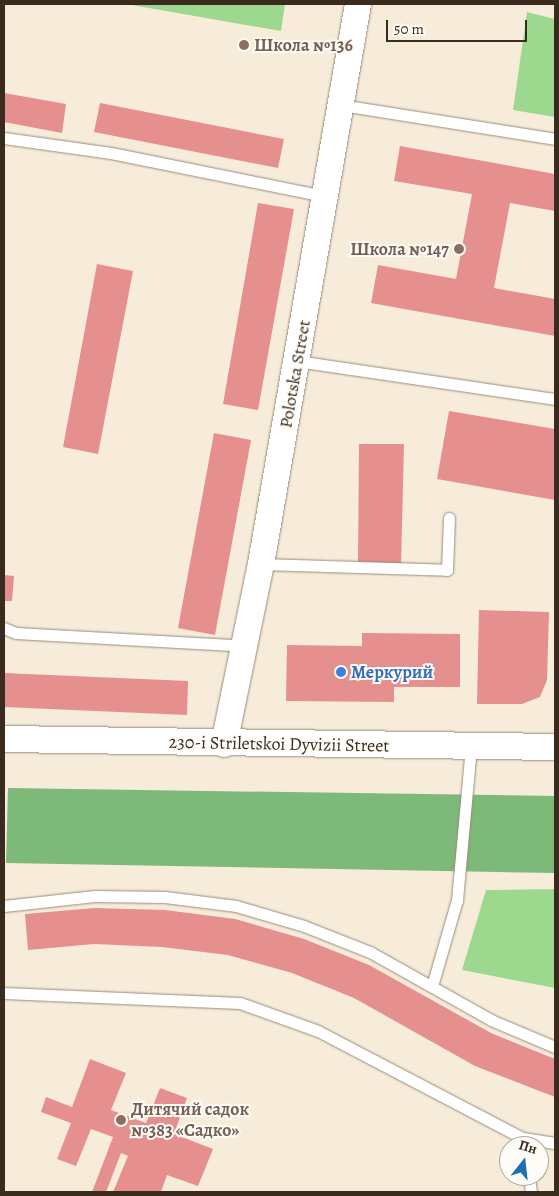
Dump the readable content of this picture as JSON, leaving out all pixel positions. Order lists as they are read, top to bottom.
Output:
{
  "streets": {
    "street": ["Polotska Street", "230-i Striletskoi Dyvizii Street"]
  },
  "crossings": [
    ["Polotska Street", "230-i Striletskoi Dyvizii Street"]
  ],
  "places": [
    "Школа №136",
    "Школа №147",
    "Меркурий",
    "Дитячий садок №383 «Садко»"
  ],
  "scale_bar": "50 m",
  "north": "top"
}
